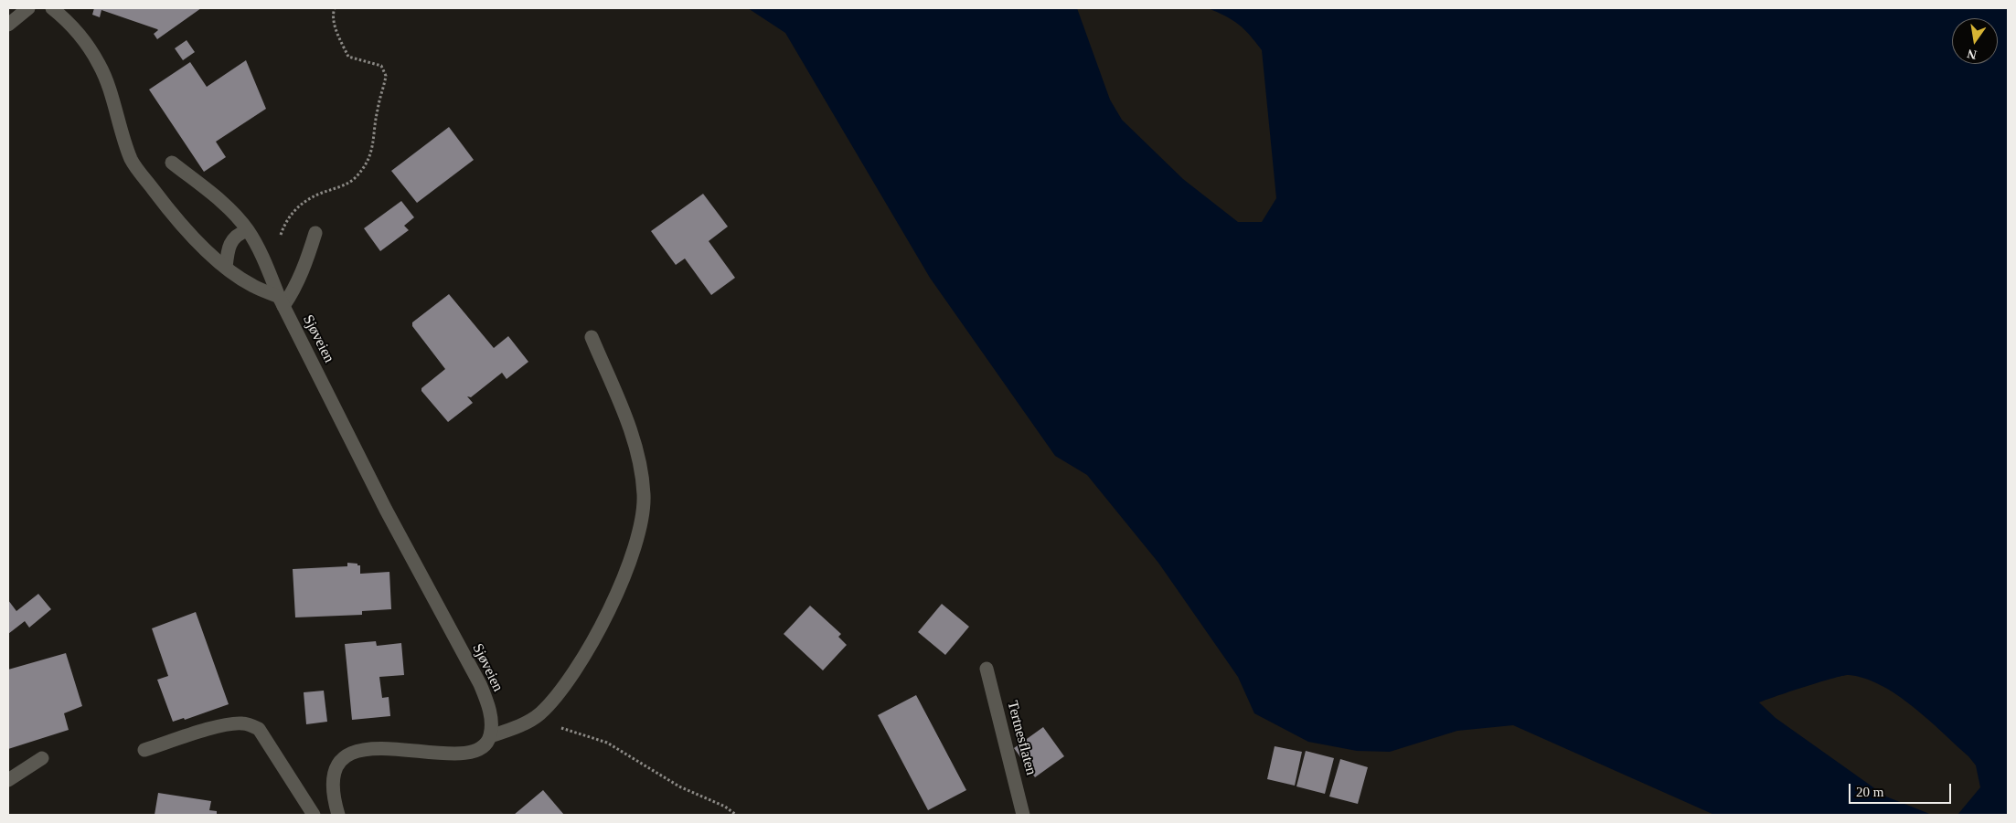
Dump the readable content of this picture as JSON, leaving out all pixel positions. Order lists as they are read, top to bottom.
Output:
{
  "streets": {
    "street": ["Sjøveien", "Tertnesflaten"]
  },
  "scale_bar": "20 m",
  "north": "bottom"
}
